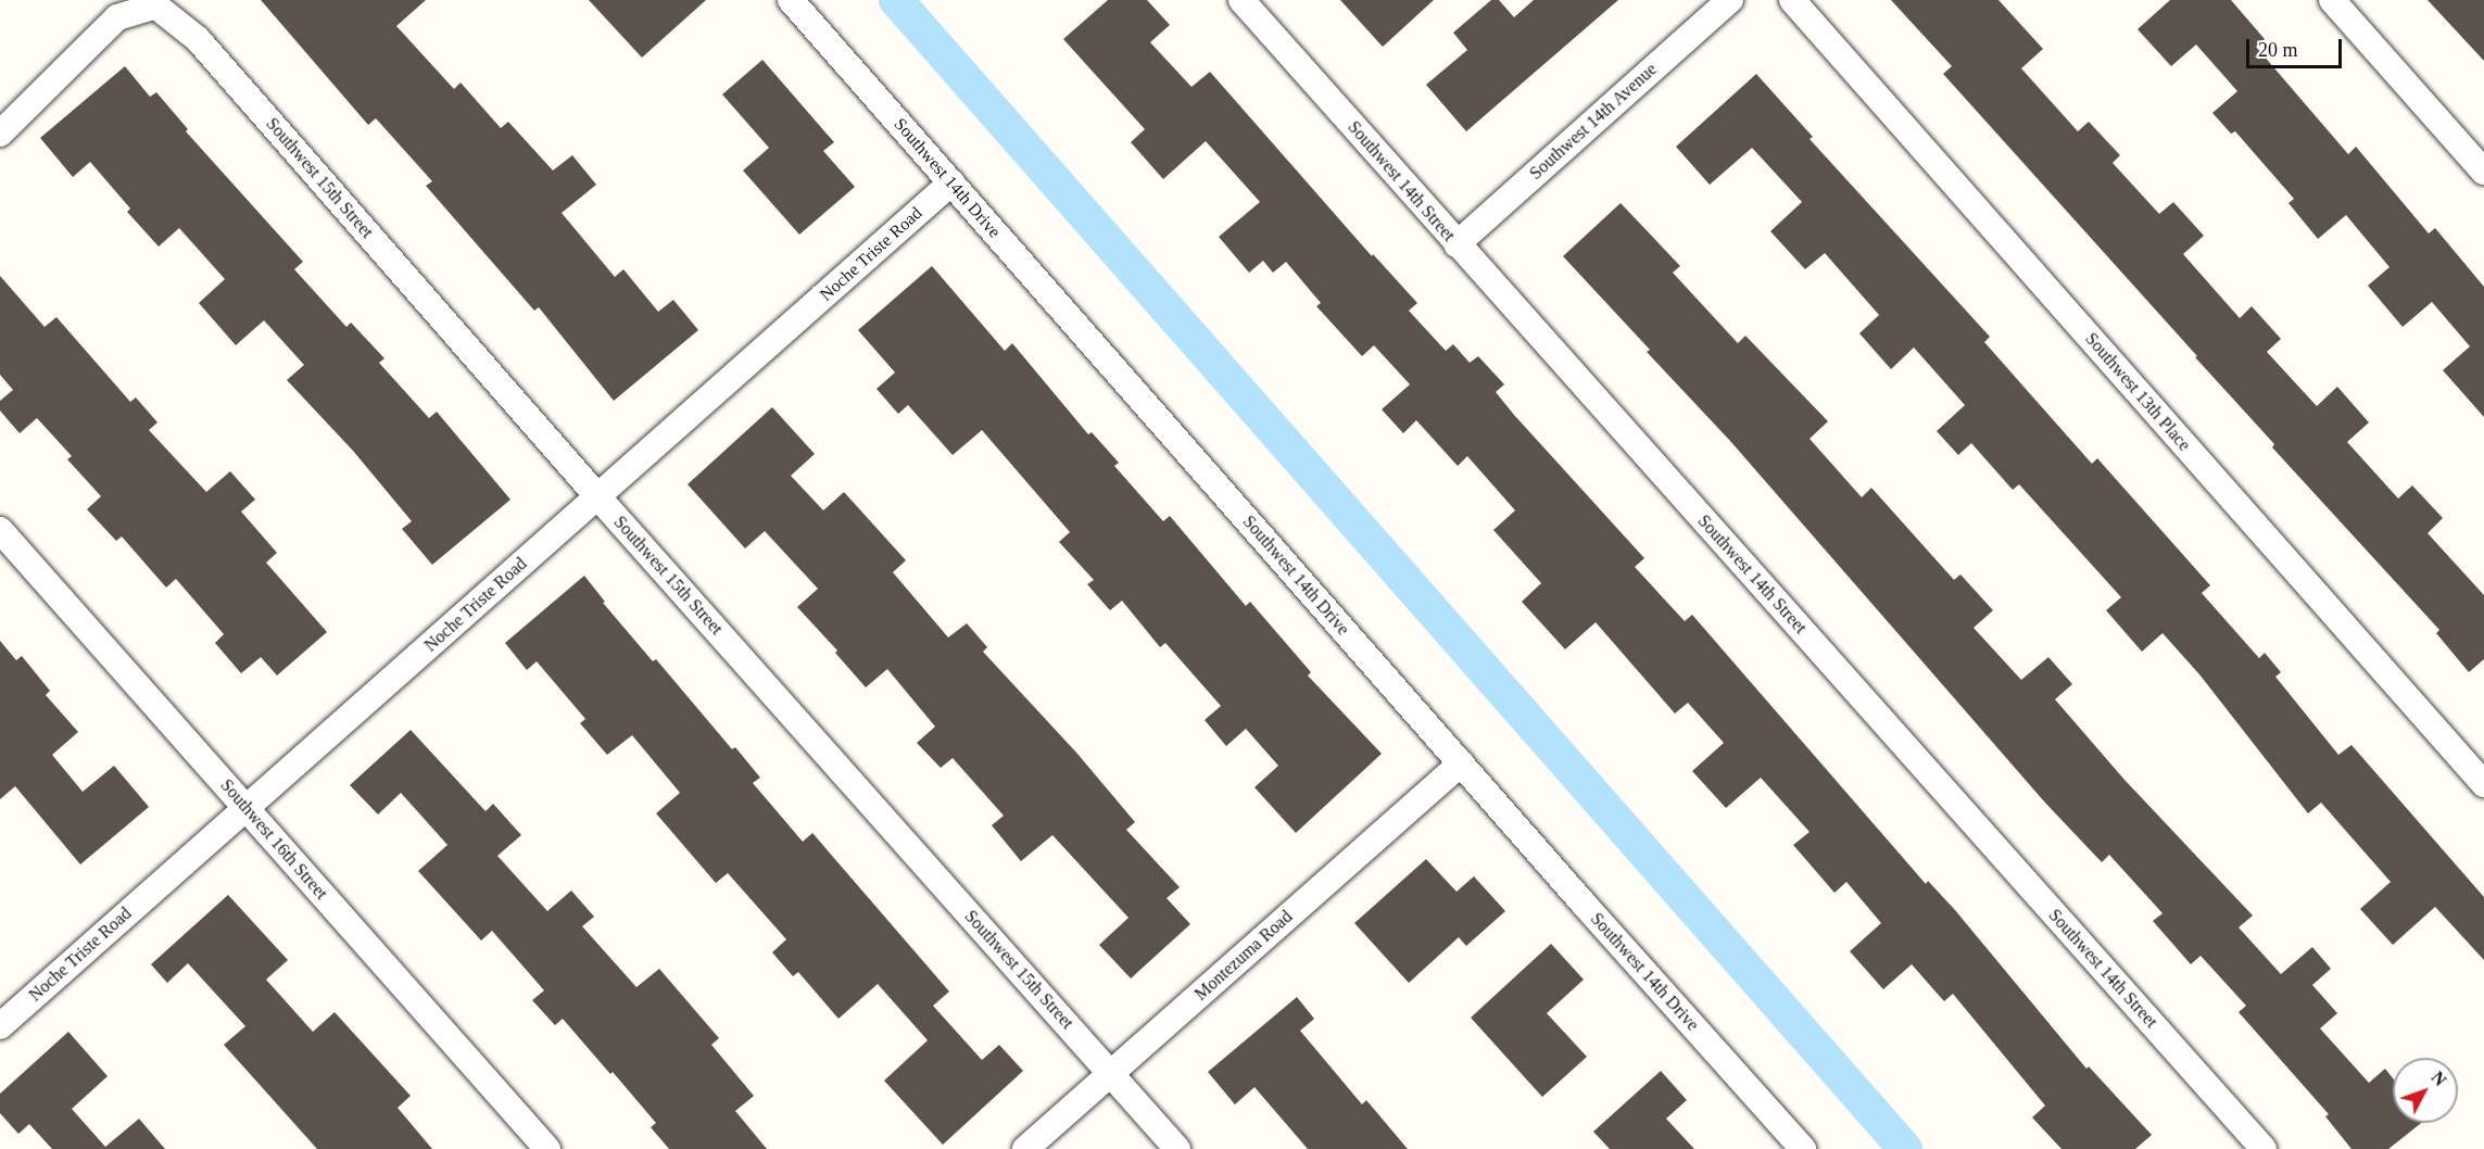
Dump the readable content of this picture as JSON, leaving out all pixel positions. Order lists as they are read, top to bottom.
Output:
{
  "streets": {
    "street": [
      "Southwest 14th Avenue",
      "Southwest 15th Street",
      "Southwest 14th Drive",
      "Southwest 14th Street",
      "Noche Triste Road",
      "Southwest 13th Place",
      "Southwest 16th Street",
      "Montezuma Road"
    ]
  },
  "crossings": [
    ["Southwest 14th Avenue", "Southwest 14th Street"],
    ["Southwest 15th Street", "Noche Triste Road"],
    ["Southwest 15th Street", "Montezuma Road"],
    ["Southwest 14th Drive", "Noche Triste Road"],
    ["Southwest 14th Drive", "Montezuma Road"],
    ["Noche Triste Road", "Southwest 16th Street"]
  ],
  "scale_bar": "20 m",
  "north": "top right"
}
